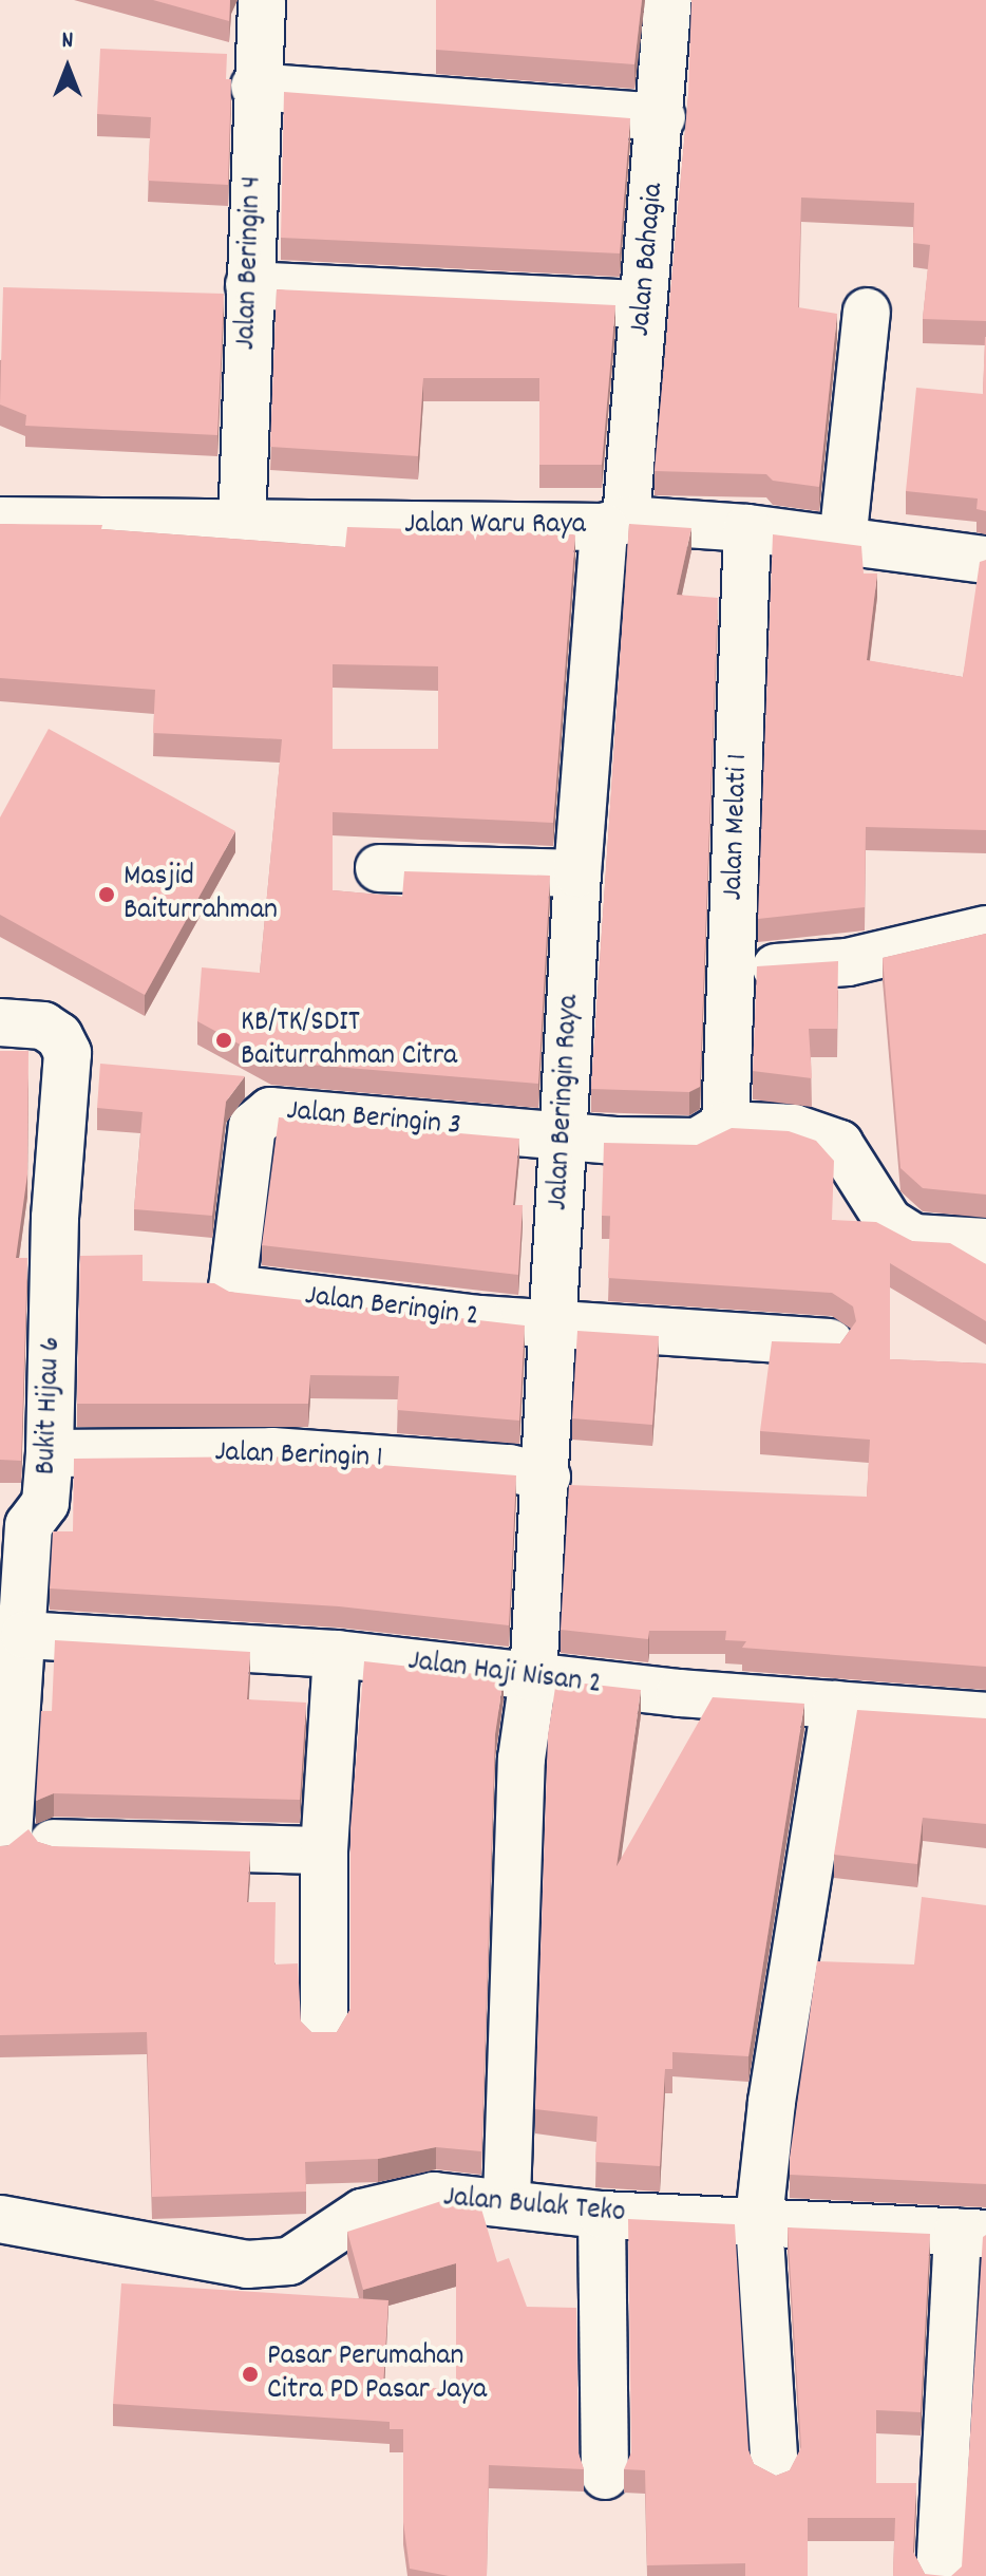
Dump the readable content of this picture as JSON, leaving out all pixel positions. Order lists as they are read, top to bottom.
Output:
{
  "streets": {
    "street": [
      "Jalan Bahagia",
      "Jalan Beringin 4",
      "Jalan Waru Raya",
      "Jalan Melati 1",
      "Jalan Beringin Raya",
      "Jalan Beringin 3",
      "Jalan Beringin 2",
      "Bukit Hijau 6",
      "Jalan Beringin 1",
      "Jalan Haji Nisan 2",
      "Jalan Bulak Teko"
    ]
  },
  "crossings": [
    ["Jalan Bahagia", "Jalan Waru Raya"],
    ["Jalan Bahagia", "Jalan Beringin Raya"],
    ["Jalan Beringin 4", "Jalan Waru Raya"],
    ["Jalan Waru Raya", "Jalan Melati 1"],
    ["Jalan Waru Raya", "Jalan Beringin Raya"],
    ["Jalan Beringin Raya", "Jalan Beringin 3"],
    ["Jalan Beringin Raya", "Jalan Beringin 2"],
    ["Jalan Beringin Raya", "Jalan Beringin 1"],
    ["Jalan Beringin Raya", "Jalan Haji Nisan 2"],
    ["Jalan Beringin Raya", "Jalan Bulak Teko"],
    ["Jalan Beringin 3", "Jalan Beringin 2"],
    ["Bukit Hijau 6", "Jalan Beringin 1"],
    ["Bukit Hijau 6", "Jalan Haji Nisan 2"]
  ],
  "places": ["Masjid Baiturrahman", "KB/TK/SDIT Baiturrahman Citra", "Pasar Perumahan Citra PD Pasar Jaya"],
  "north": "top"
}
